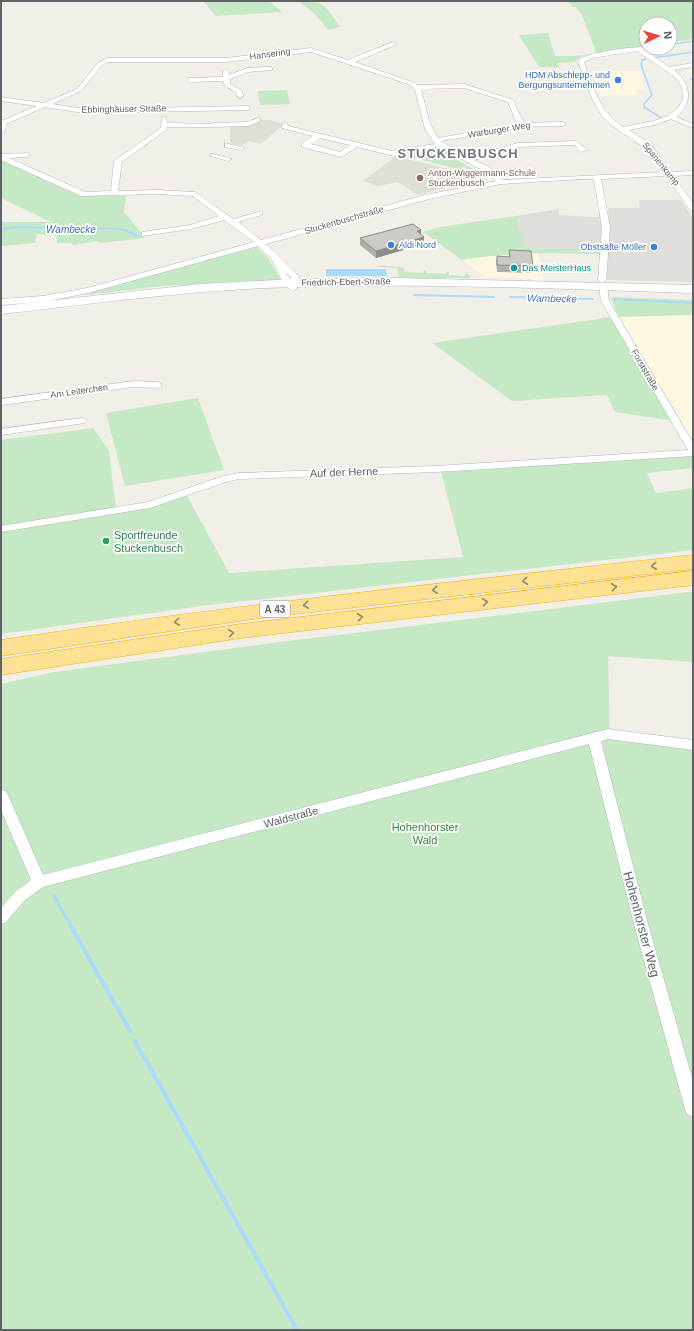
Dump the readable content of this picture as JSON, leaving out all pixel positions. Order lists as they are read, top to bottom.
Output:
{
  "streets": {
    "highway": ["A 43"],
    "main road": ["Friedrich-Ebert-Straße"],
    "street": [
      "Hansering",
      "Ebbinghäuser Straße",
      "Warburger Weg",
      "Spanenkamp",
      "Stuckenbuschstraße",
      "Forststraße",
      "Am Leiterchen",
      "Auf der Herne",
      "Waldstraße",
      "Hohenhorster Weg"
    ]
  },
  "crossings": [
    ["Hansering", "Ebbinghäuser Straße"],
    ["Spanenkamp", "Stuckenbuschstraße"],
    ["Stuckenbuschstraße", "Forststraße"],
    ["Friedrich-Ebert-Straße", "Forststraße"],
    ["Forststraße", "Auf der Herne"],
    ["Waldstraße", "Hohenhorster Weg"]
  ],
  "districts": ["STUCKENBUSCH"],
  "water": ["Wambecke"],
  "parks": ["Hohenhorster Wald"],
  "places": [
    "HDM Abschlepp- und Bergungsunternehmen",
    "Anton-Wiggermann-Schule Stuckenbusch",
    "Aldi Nord",
    "Obstsäfte Möller",
    "Das MeisterHaus",
    "Sportfreunde Stuckenbusch"
  ],
  "north": "right"
}
